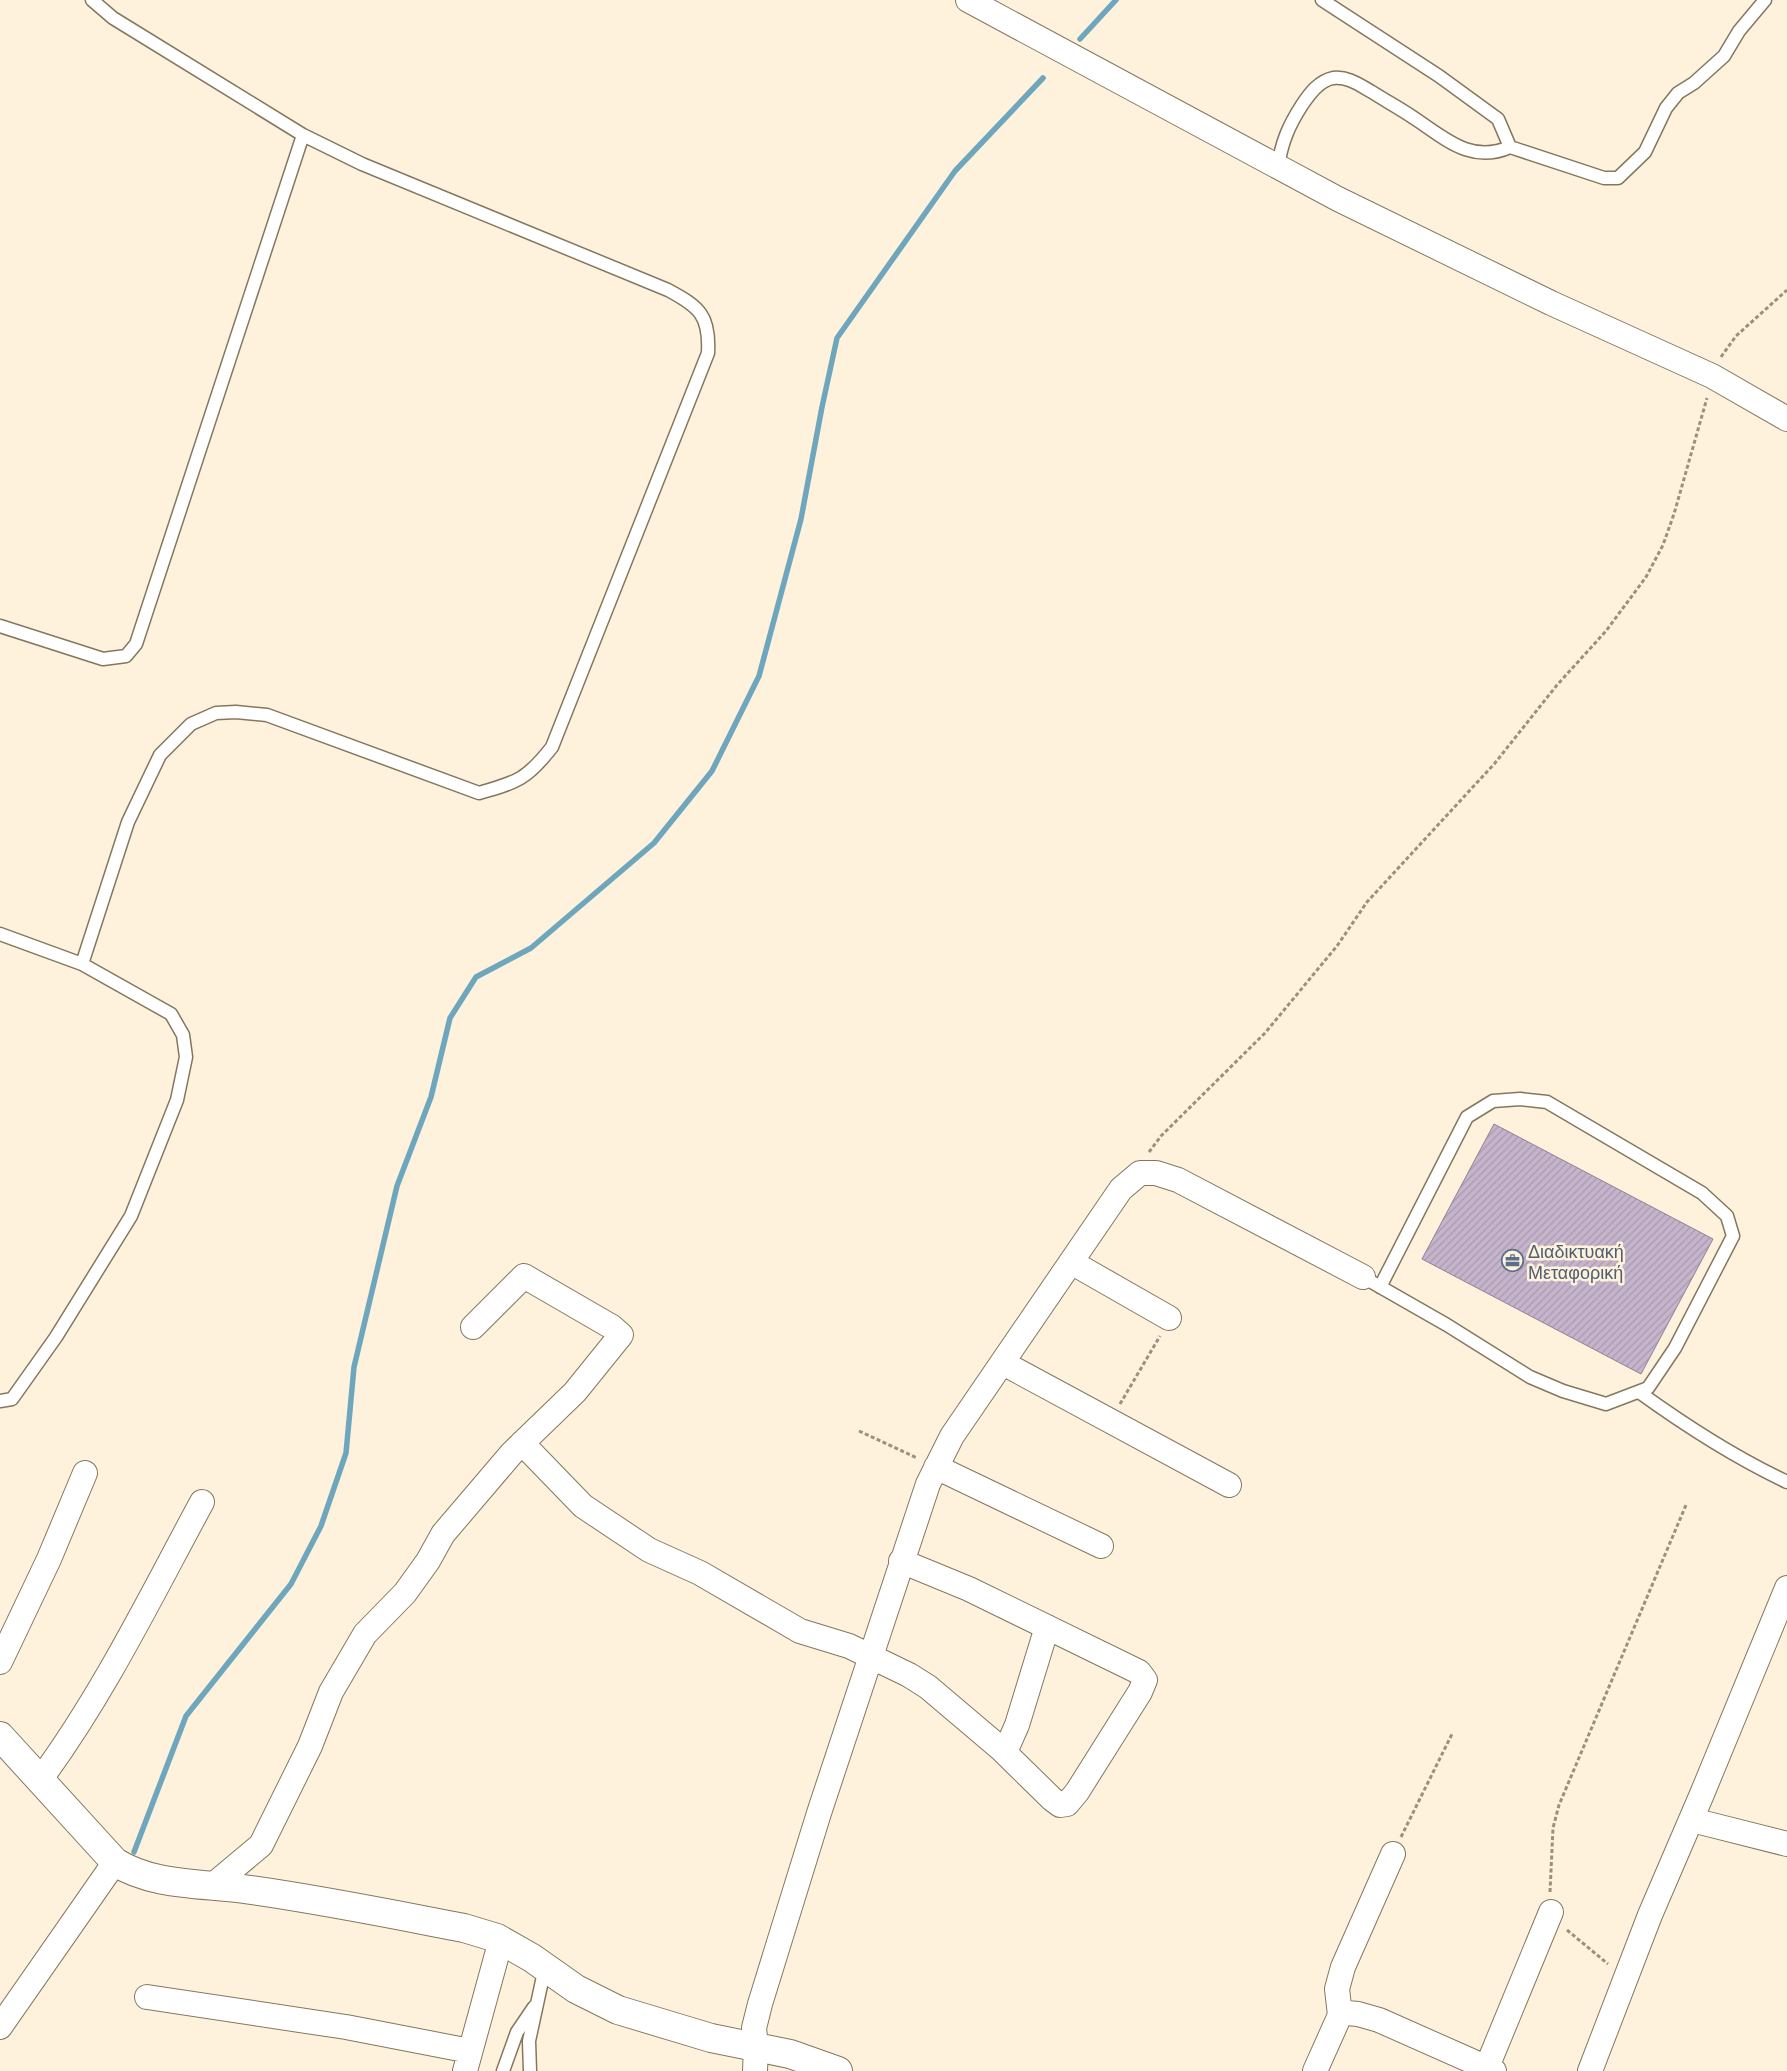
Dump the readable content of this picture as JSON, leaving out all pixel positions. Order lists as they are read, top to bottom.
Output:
{
  "places": {
    "office": ["Διαδικτυακή Μεταφορική"]
  }
}
